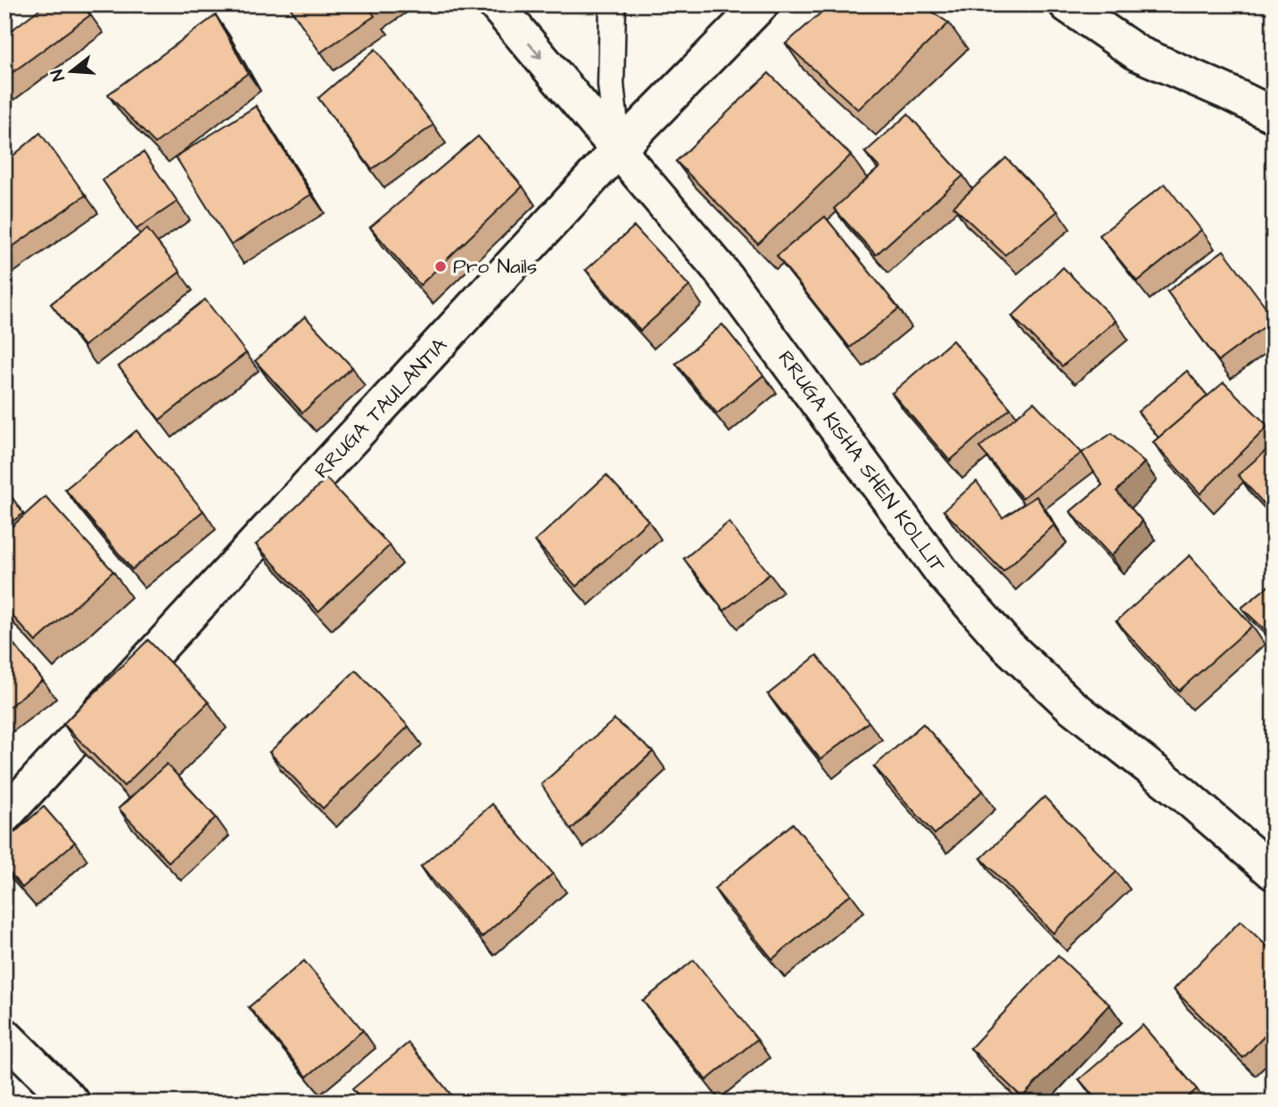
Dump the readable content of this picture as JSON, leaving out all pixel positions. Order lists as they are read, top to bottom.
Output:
{
  "streets": {
    "street": ["RRUGA TAULANTIA", "RRUGA KISHA SHEN KOLLIT"]
  },
  "crossings": [
    ["RRUGA TAULANTIA", "RRUGA KISHA SHEN KOLLIT"]
  ],
  "places": ["Pro Nails"],
  "north": "left"
}
